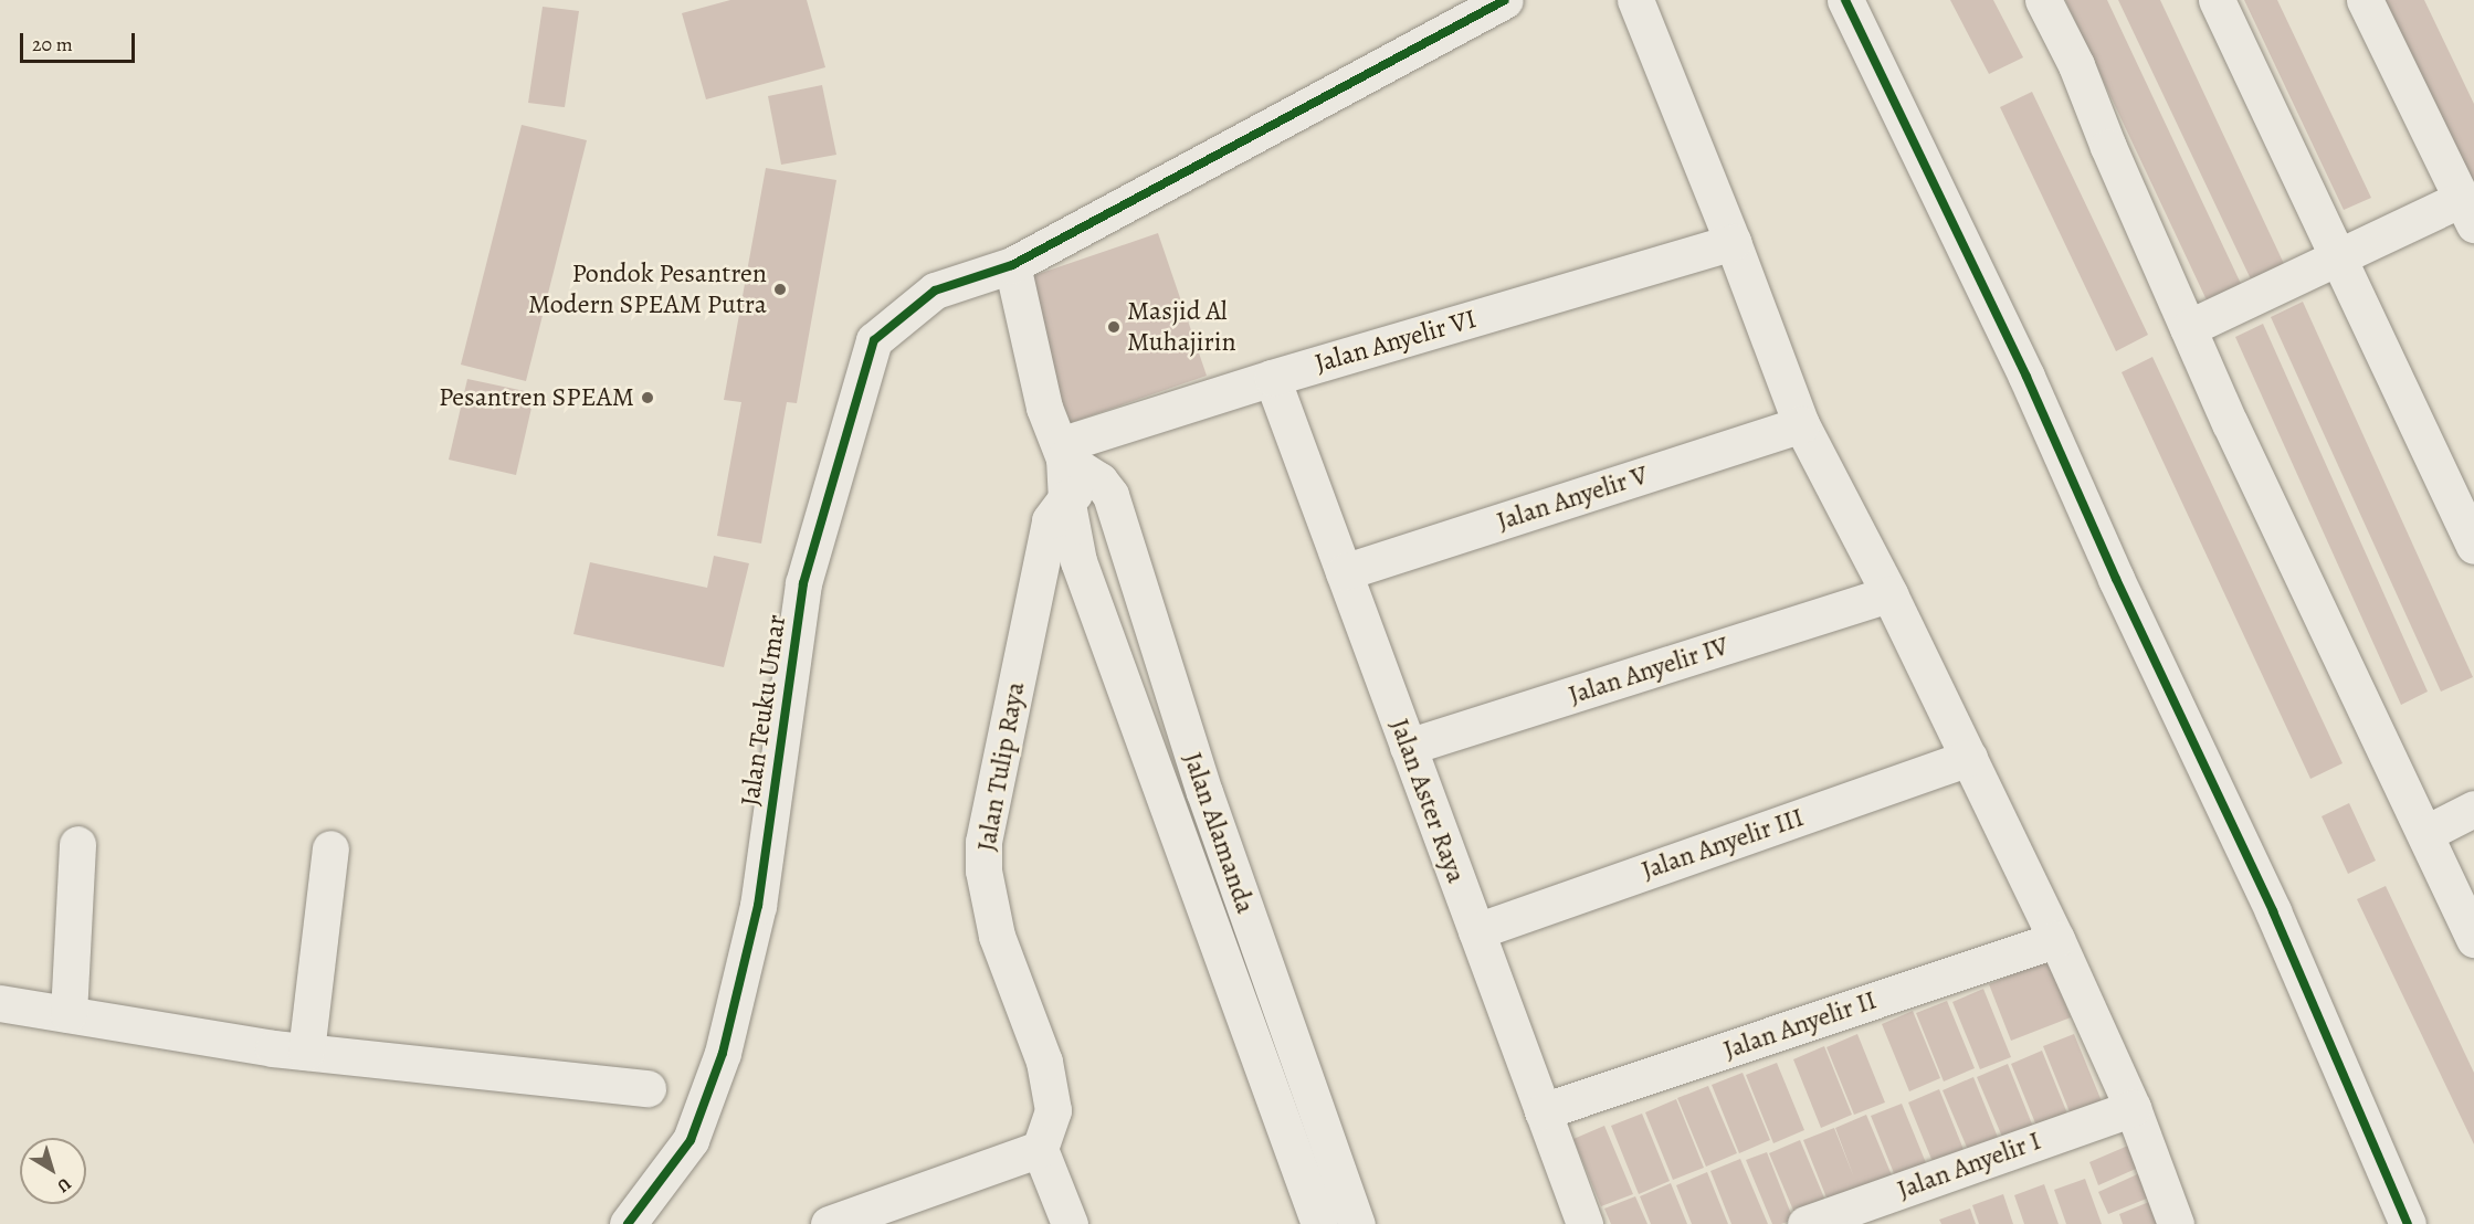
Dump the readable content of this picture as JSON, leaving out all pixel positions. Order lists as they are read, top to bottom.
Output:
{
  "streets": {
    "street": [
      "Jalan Anyelir VI",
      "Jalan Anyelir V",
      "Jalan Anyelir IV",
      "Jalan Teuku Umar",
      "Jalan Tulip Raya",
      "Jalan Aster Raya",
      "Jalan Alamanda",
      "Jalan Anyelir III",
      "Jalan Anyelir II",
      "Jalan Anyelir I"
    ]
  },
  "crossings": [
    ["Jalan Anyelir VI", "Jalan Aster Raya"],
    ["Jalan Anyelir VI", "Jalan Alamanda"],
    ["Jalan Anyelir V", "Jalan Aster Raya"],
    ["Jalan Anyelir IV", "Jalan Aster Raya"],
    ["Jalan Teuku Umar", "Jalan Alamanda"],
    ["Jalan Tulip Raya", "Jalan Alamanda"],
    ["Jalan Aster Raya", "Jalan Anyelir III"],
    ["Jalan Aster Raya", "Jalan Anyelir II"]
  ],
  "places": ["Pondok Pesantren Modern SPEAM Putra", "Masjid Al Muhajirin", "Pesantren SPEAM"],
  "scale_bar": "20 m",
  "north": "bottom right"
}
